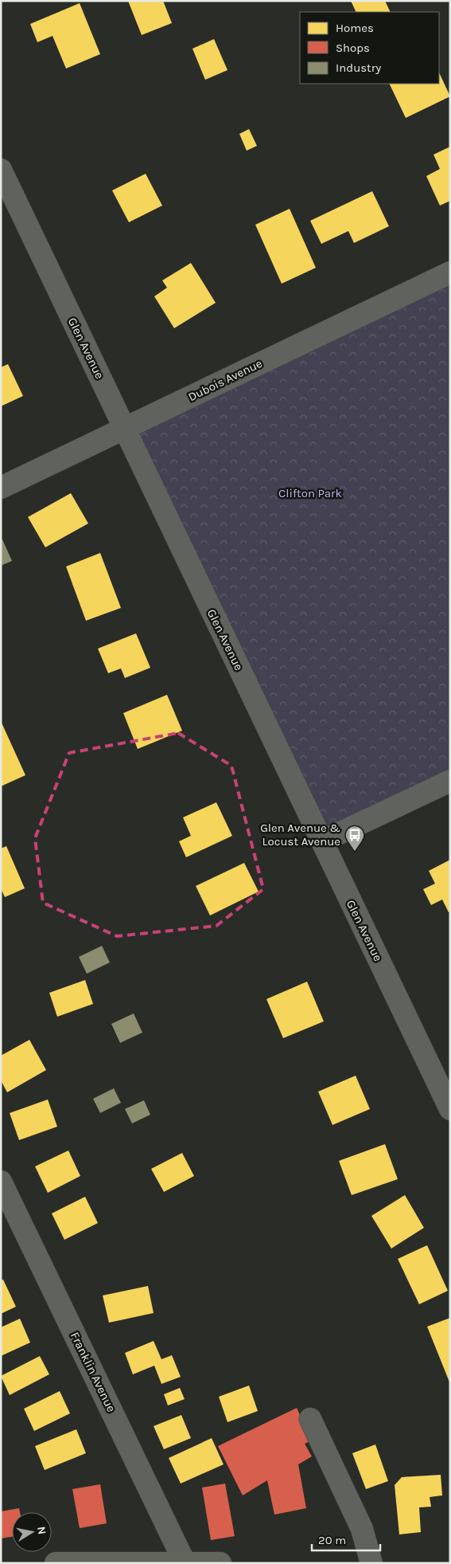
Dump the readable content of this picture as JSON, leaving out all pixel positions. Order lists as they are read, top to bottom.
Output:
{
  "streets": {
    "street": ["Glen Avenue", "Dubois Avenue", "Franklin Avenue"]
  },
  "crossings": [
    ["Glen Avenue", "Dubois Avenue"]
  ],
  "parks": ["Clifton Park"],
  "places": {
    "bus stop": ["Glen Avenue & Locust Avenue"]
  },
  "legend": ["Homes", "Shops", "Industry"],
  "scale_bar": "20 m",
  "north": "right"
}
